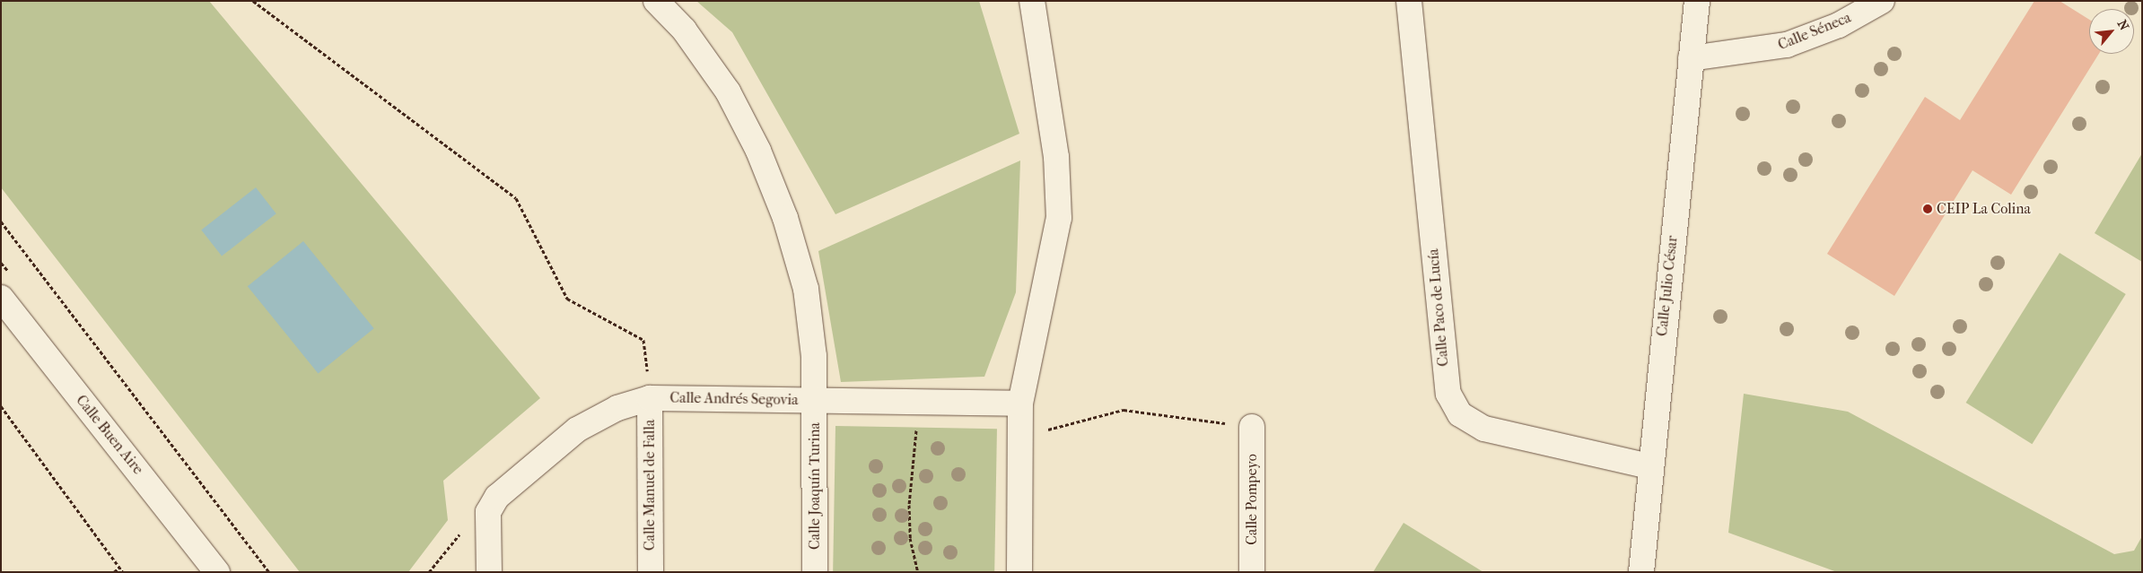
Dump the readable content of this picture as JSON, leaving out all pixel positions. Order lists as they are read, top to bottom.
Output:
{
  "streets": {
    "street": [
      "Calle Séneca",
      "Calle Julio César",
      "Calle Paco de Lucía",
      "Calle Andrés Segovia",
      "Calle Buen Aire",
      "Calle Manuel de Falla",
      "Calle Joaquín Turina",
      "Calle Pompeyo"
    ]
  },
  "crossings": [
    ["Calle Séneca", "Calle Julio César"],
    ["Calle Julio César", "Calle Paco de Lucía"],
    ["Calle Andrés Segovia", "Calle Manuel de Falla"],
    ["Calle Andrés Segovia", "Calle Joaquín Turina"]
  ],
  "places": ["CEIP La Colina"],
  "north": "top right"
}
